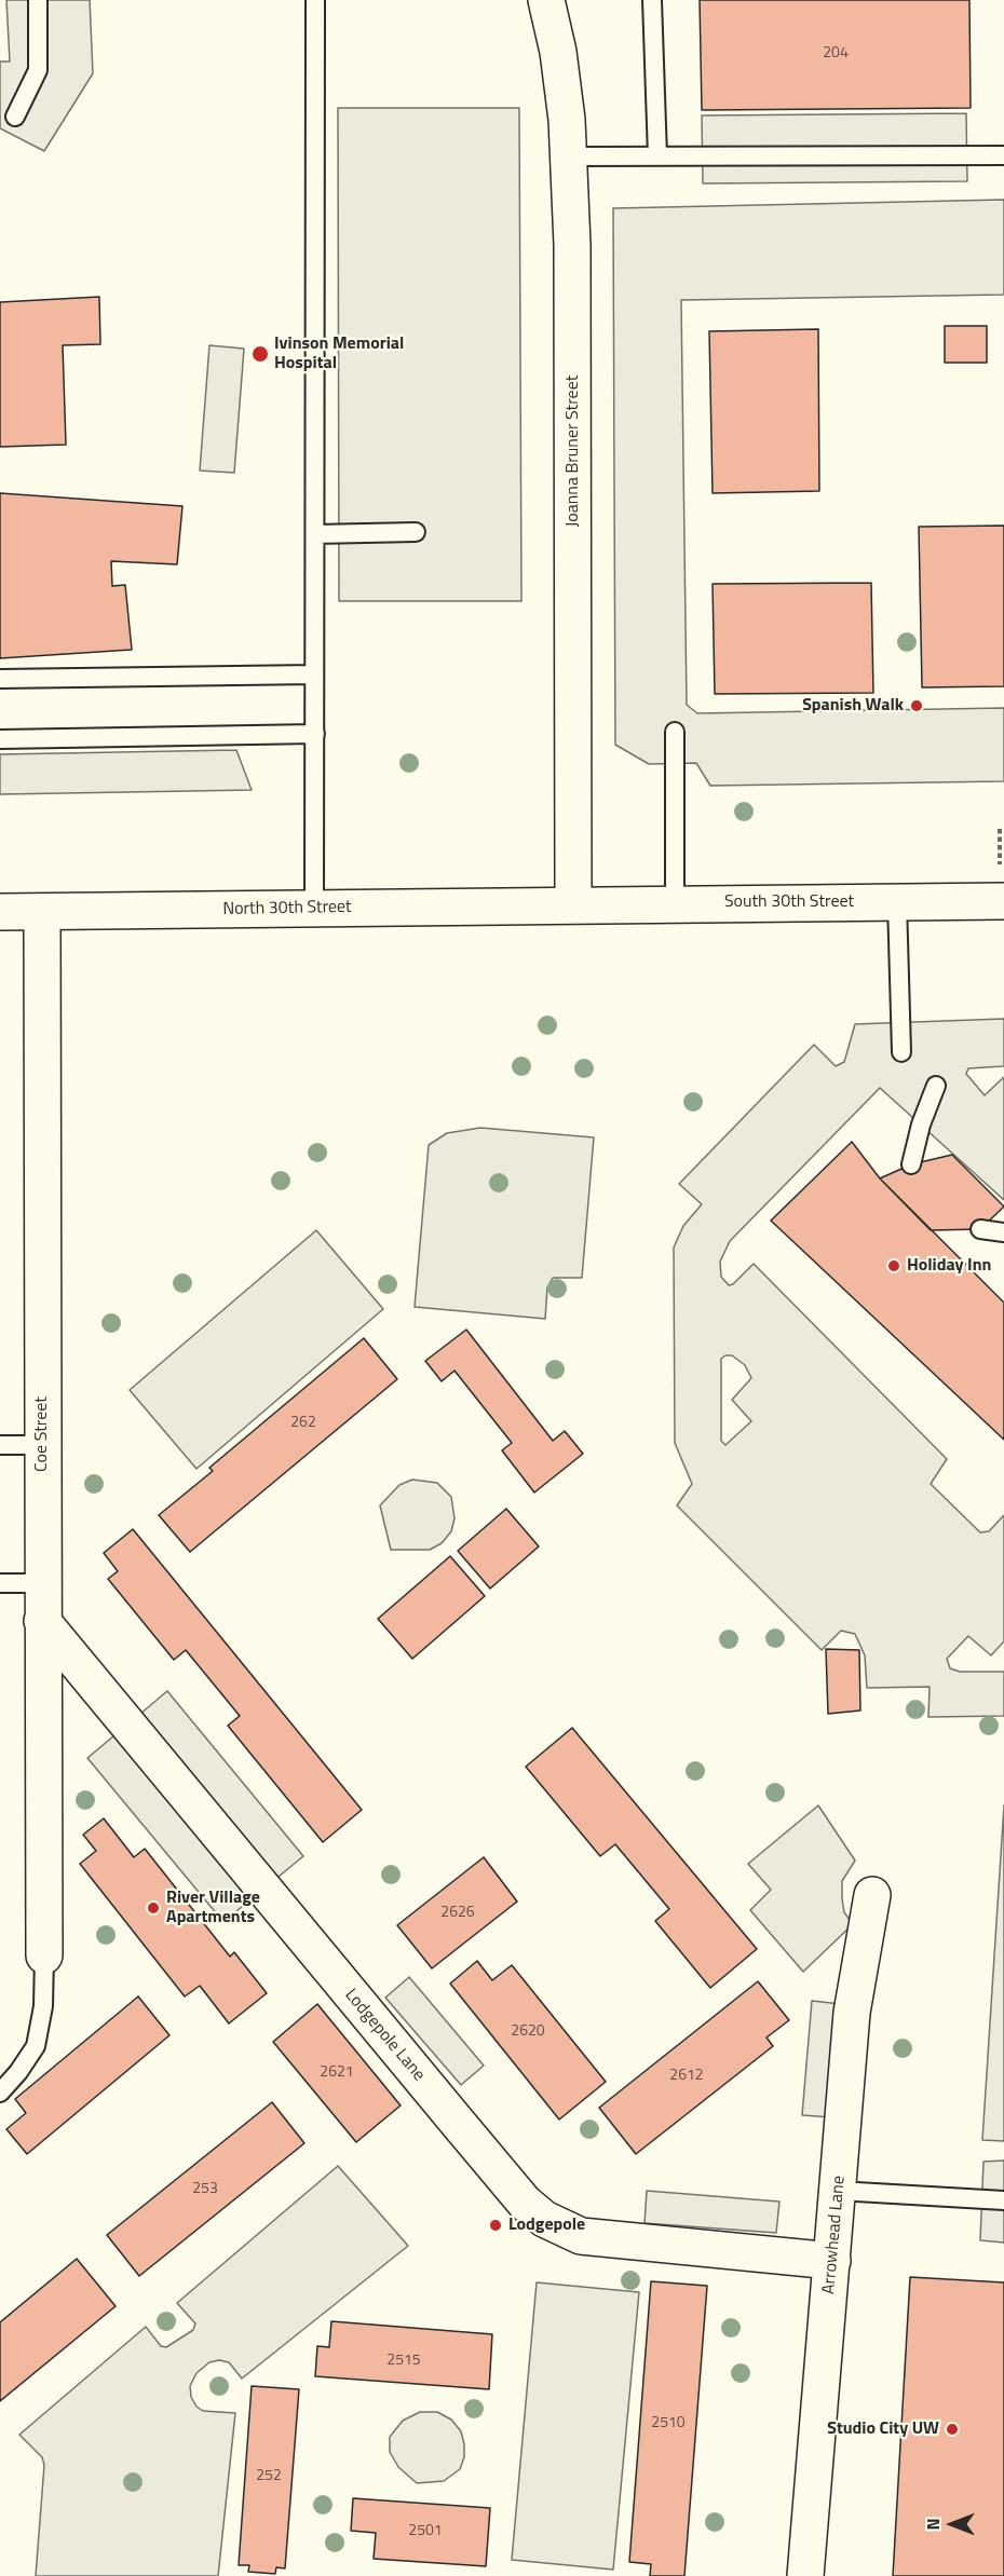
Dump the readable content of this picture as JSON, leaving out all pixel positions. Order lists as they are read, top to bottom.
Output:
{
  "streets": {
    "street": [
      "Joanna Bruner Street",
      "South 30th Street",
      "North 30th Street",
      "Coe Street",
      "Lodgepole Lane",
      "Arrowhead Lane"
    ]
  },
  "crossings": [
    ["Joanna Bruner Street", "South 30th Street"],
    ["Joanna Bruner Street", "North 30th Street"],
    ["South 30th Street", "North 30th Street"],
    ["North 30th Street", "Coe Street"],
    ["Coe Street", "Lodgepole Lane"],
    ["Lodgepole Lane", "Arrowhead Lane"]
  ],
  "places": [
    "Ivinson Memorial Hospital",
    "Spanish Walk",
    "Holiday Inn",
    "River Village Apartments",
    "Lodgepole",
    "Studio City UW"
  ],
  "house_numbers": [
    "204",
    "262",
    "2626",
    "2620",
    "2621",
    "2612",
    "253",
    "2515",
    "2510",
    "252",
    "2501"
  ],
  "north": "left"
}
